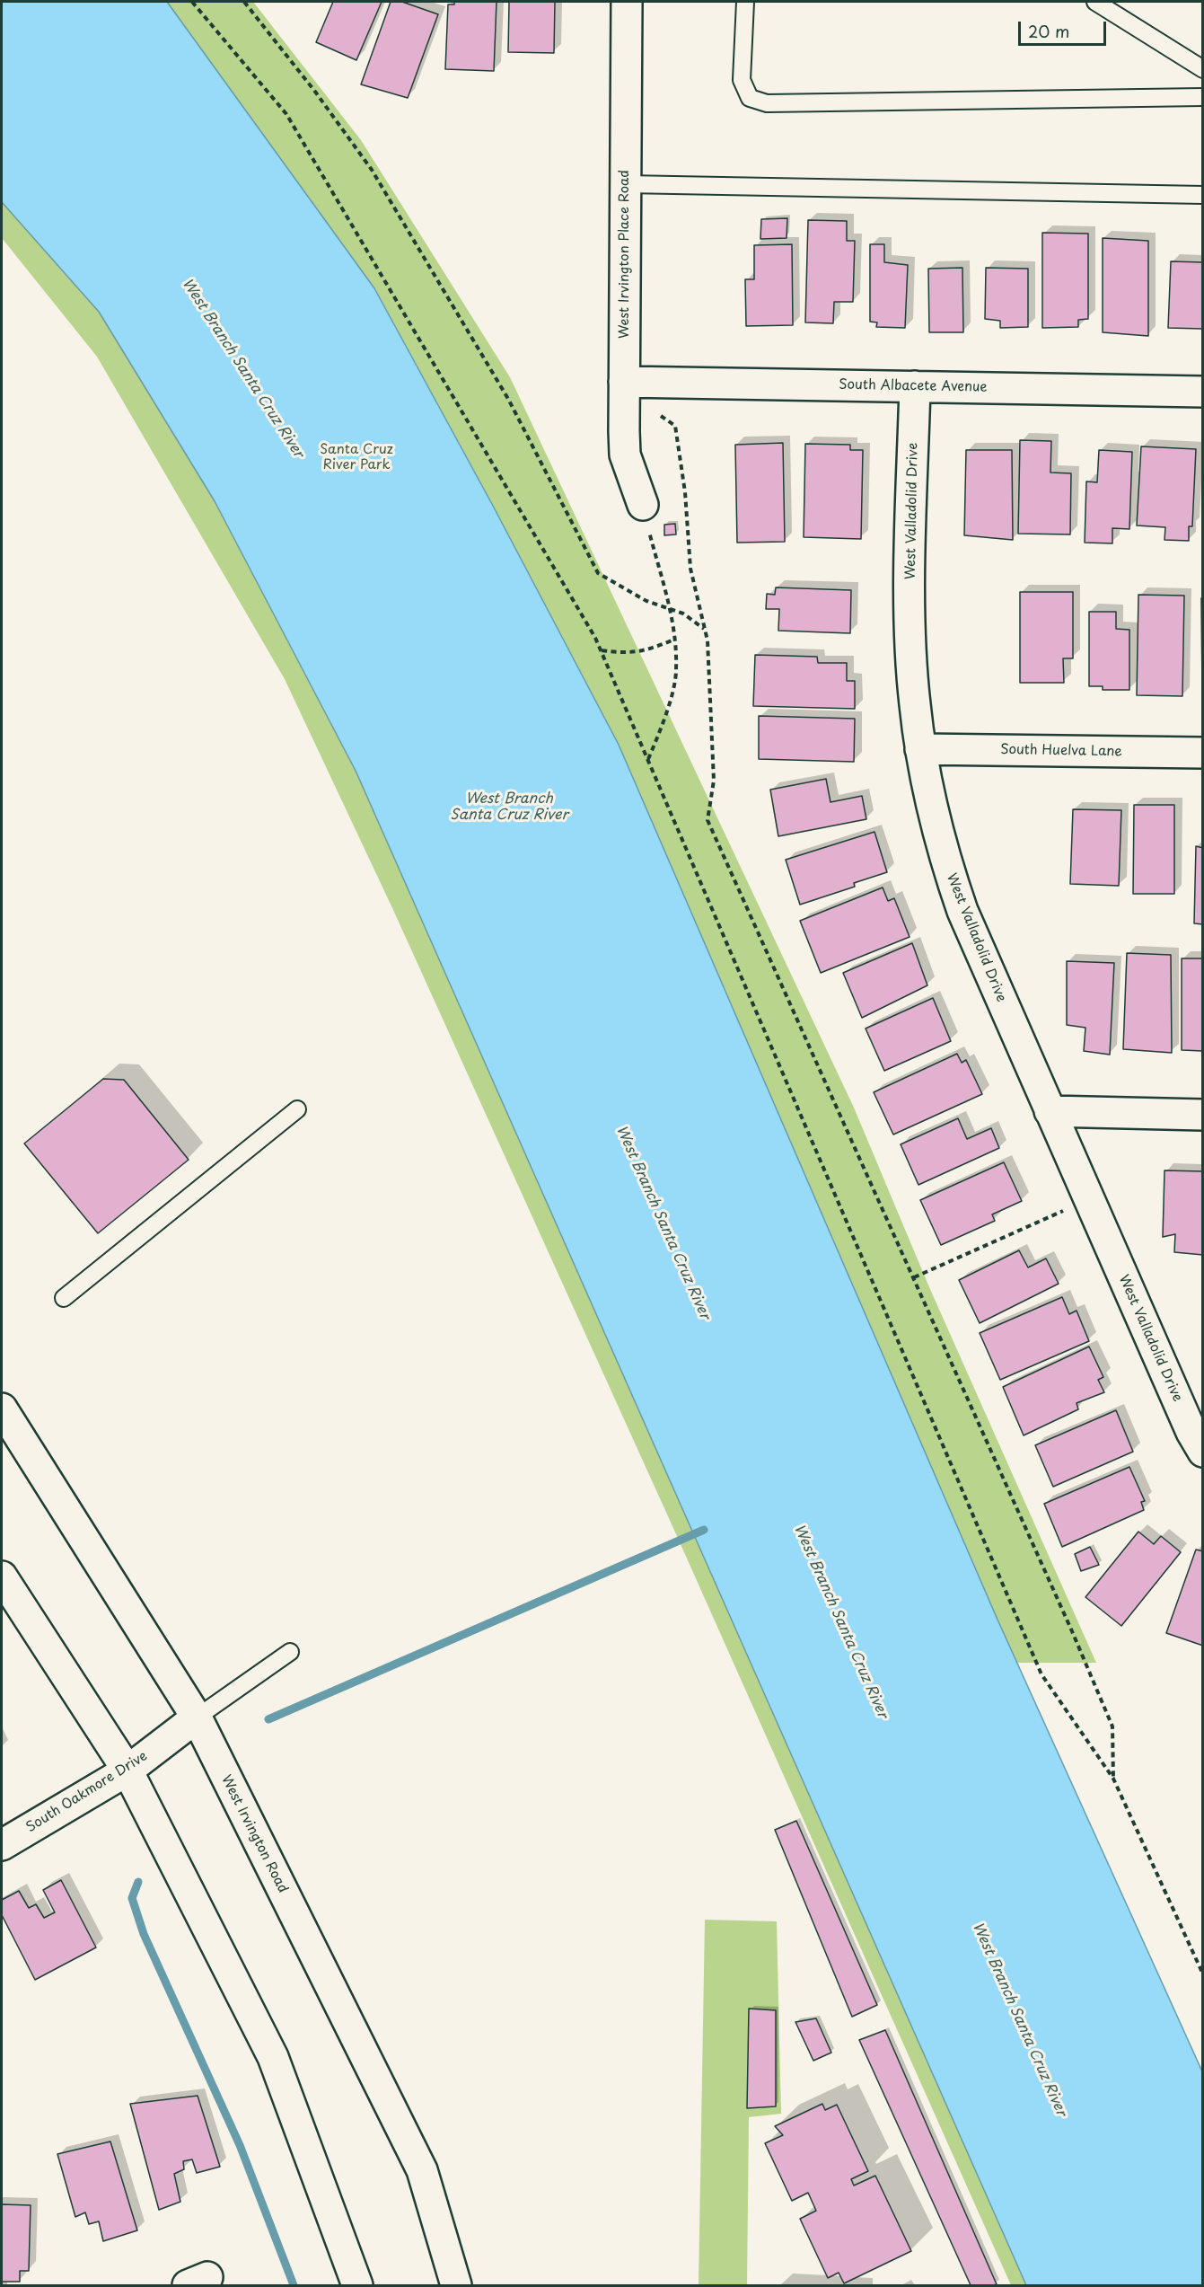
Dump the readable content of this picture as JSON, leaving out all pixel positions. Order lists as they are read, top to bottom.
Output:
{
  "streets": {
    "street": [
      "West Irvington Place Road",
      "South Albacete Avenue",
      "West Valladolid Drive",
      "South Huelva Lane",
      "South Oakmore Drive",
      "West Irvington Road"
    ]
  },
  "crossings": [
    ["West Irvington Place Road", "South Albacete Avenue"],
    ["South Albacete Avenue", "West Valladolid Drive"],
    ["West Valladolid Drive", "South Huelva Lane"],
    ["South Oakmore Drive", "West Irvington Road"]
  ],
  "water": ["West Branch Santa Cruz River"],
  "parks": ["Santa Cruz River Park"],
  "scale_bar": "20 m"
}
